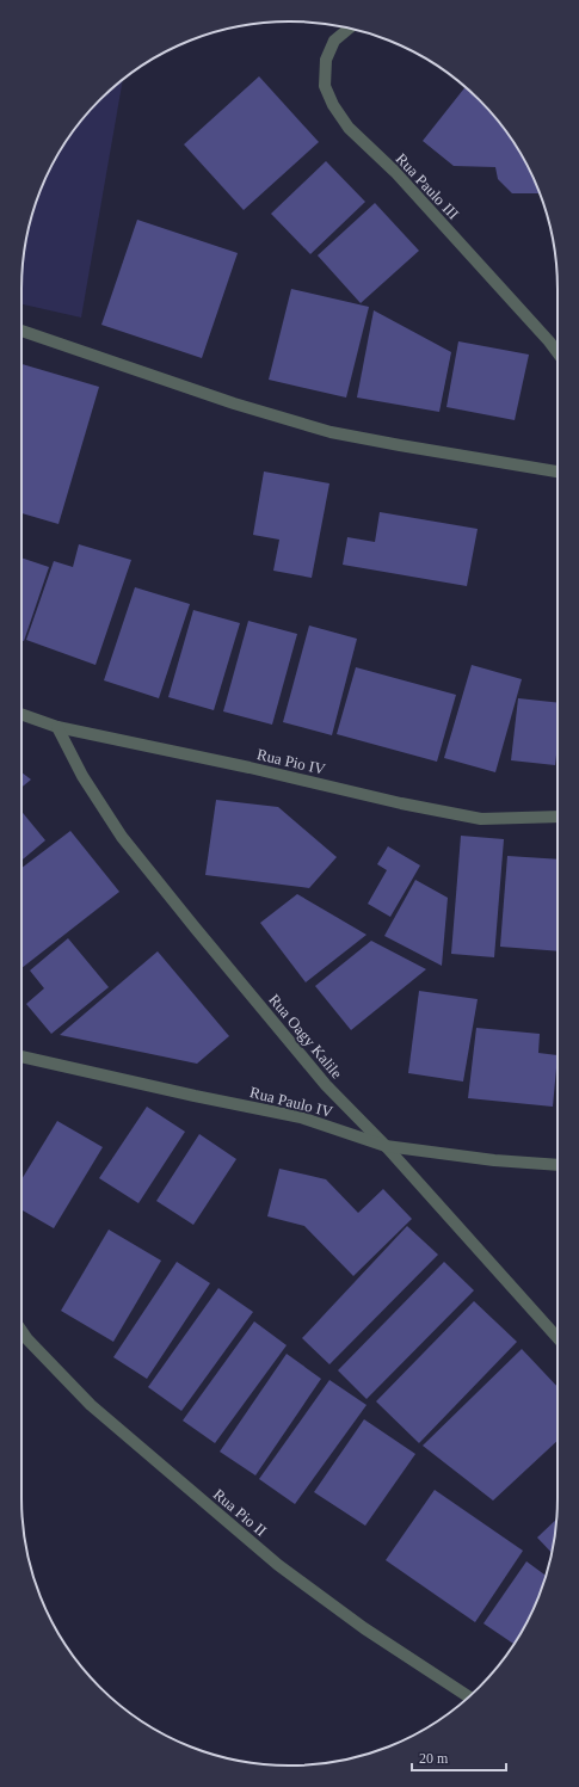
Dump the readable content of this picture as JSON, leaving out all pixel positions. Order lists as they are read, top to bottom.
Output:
{
  "streets": {
    "street": [
      "Rua Paulo III",
      "Rua Pio IV",
      "Rua Oagy Kalile",
      "Rua Paulo IV",
      "Rua Pio II"
    ]
  },
  "crossings": [
    ["Rua Pio IV", "Rua Oagy Kalile"],
    ["Rua Oagy Kalile", "Rua Paulo IV"]
  ],
  "scale_bar": "20 m"
}
